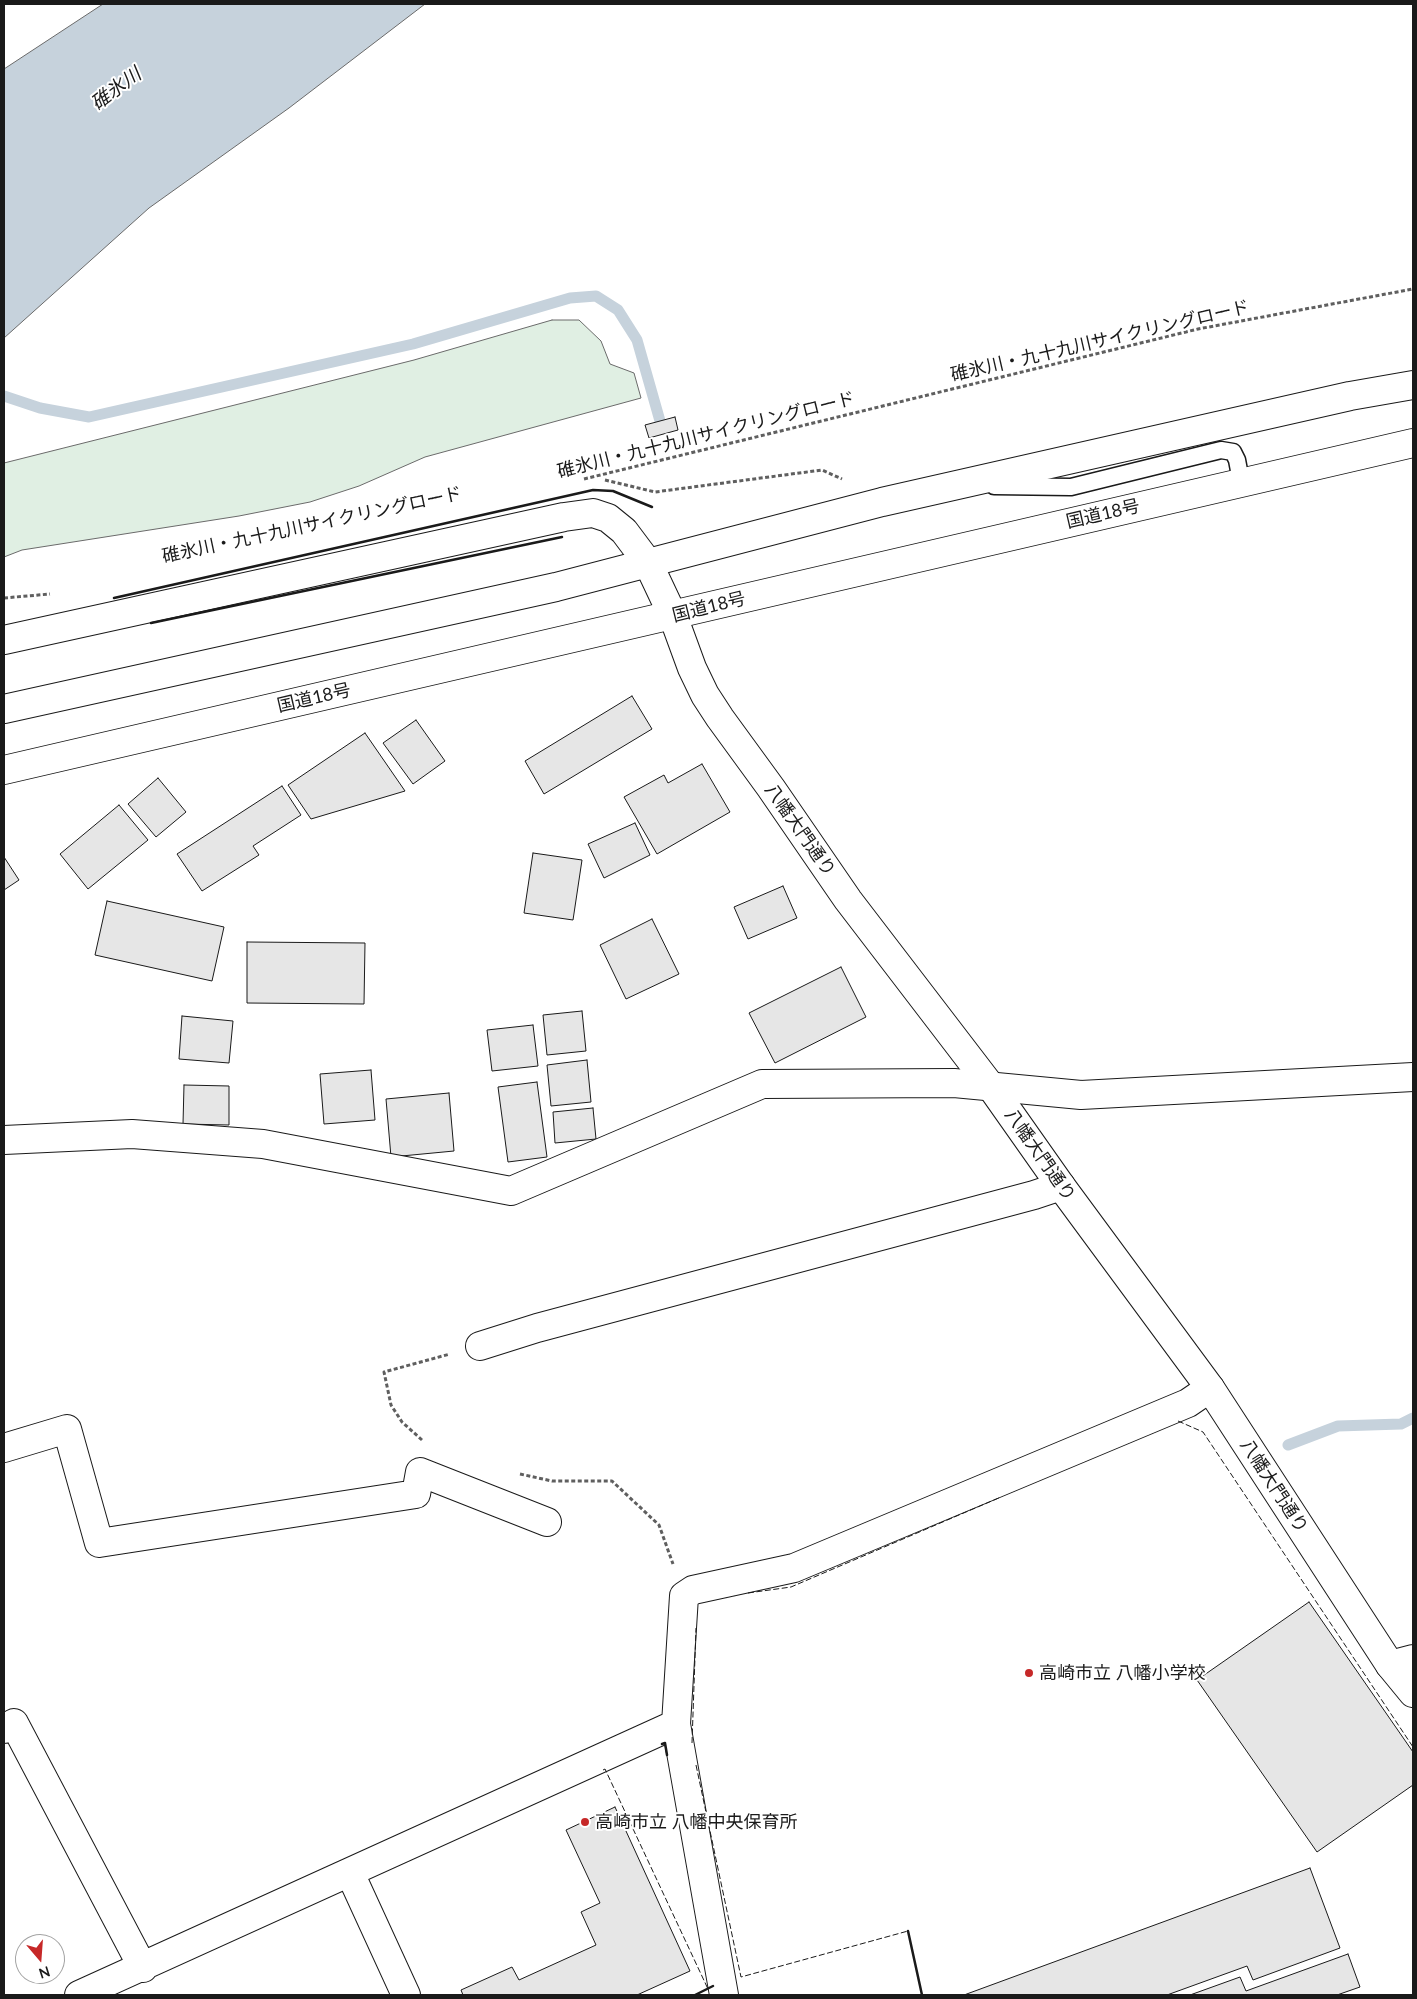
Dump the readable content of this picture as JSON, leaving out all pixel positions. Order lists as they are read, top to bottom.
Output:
{
  "streets": {
    "main road": ["国道18号", "八幡大門通り"],
    "path": ["碓氷川・九十九川サイクリングロード"]
  },
  "crossings": [
    ["国道18号", "八幡大門通り"]
  ],
  "water": ["碓氷川"],
  "places": ["高崎市立 八幡小学校", "高崎市立 八幡中央保育所"],
  "north": "bottom"
}
